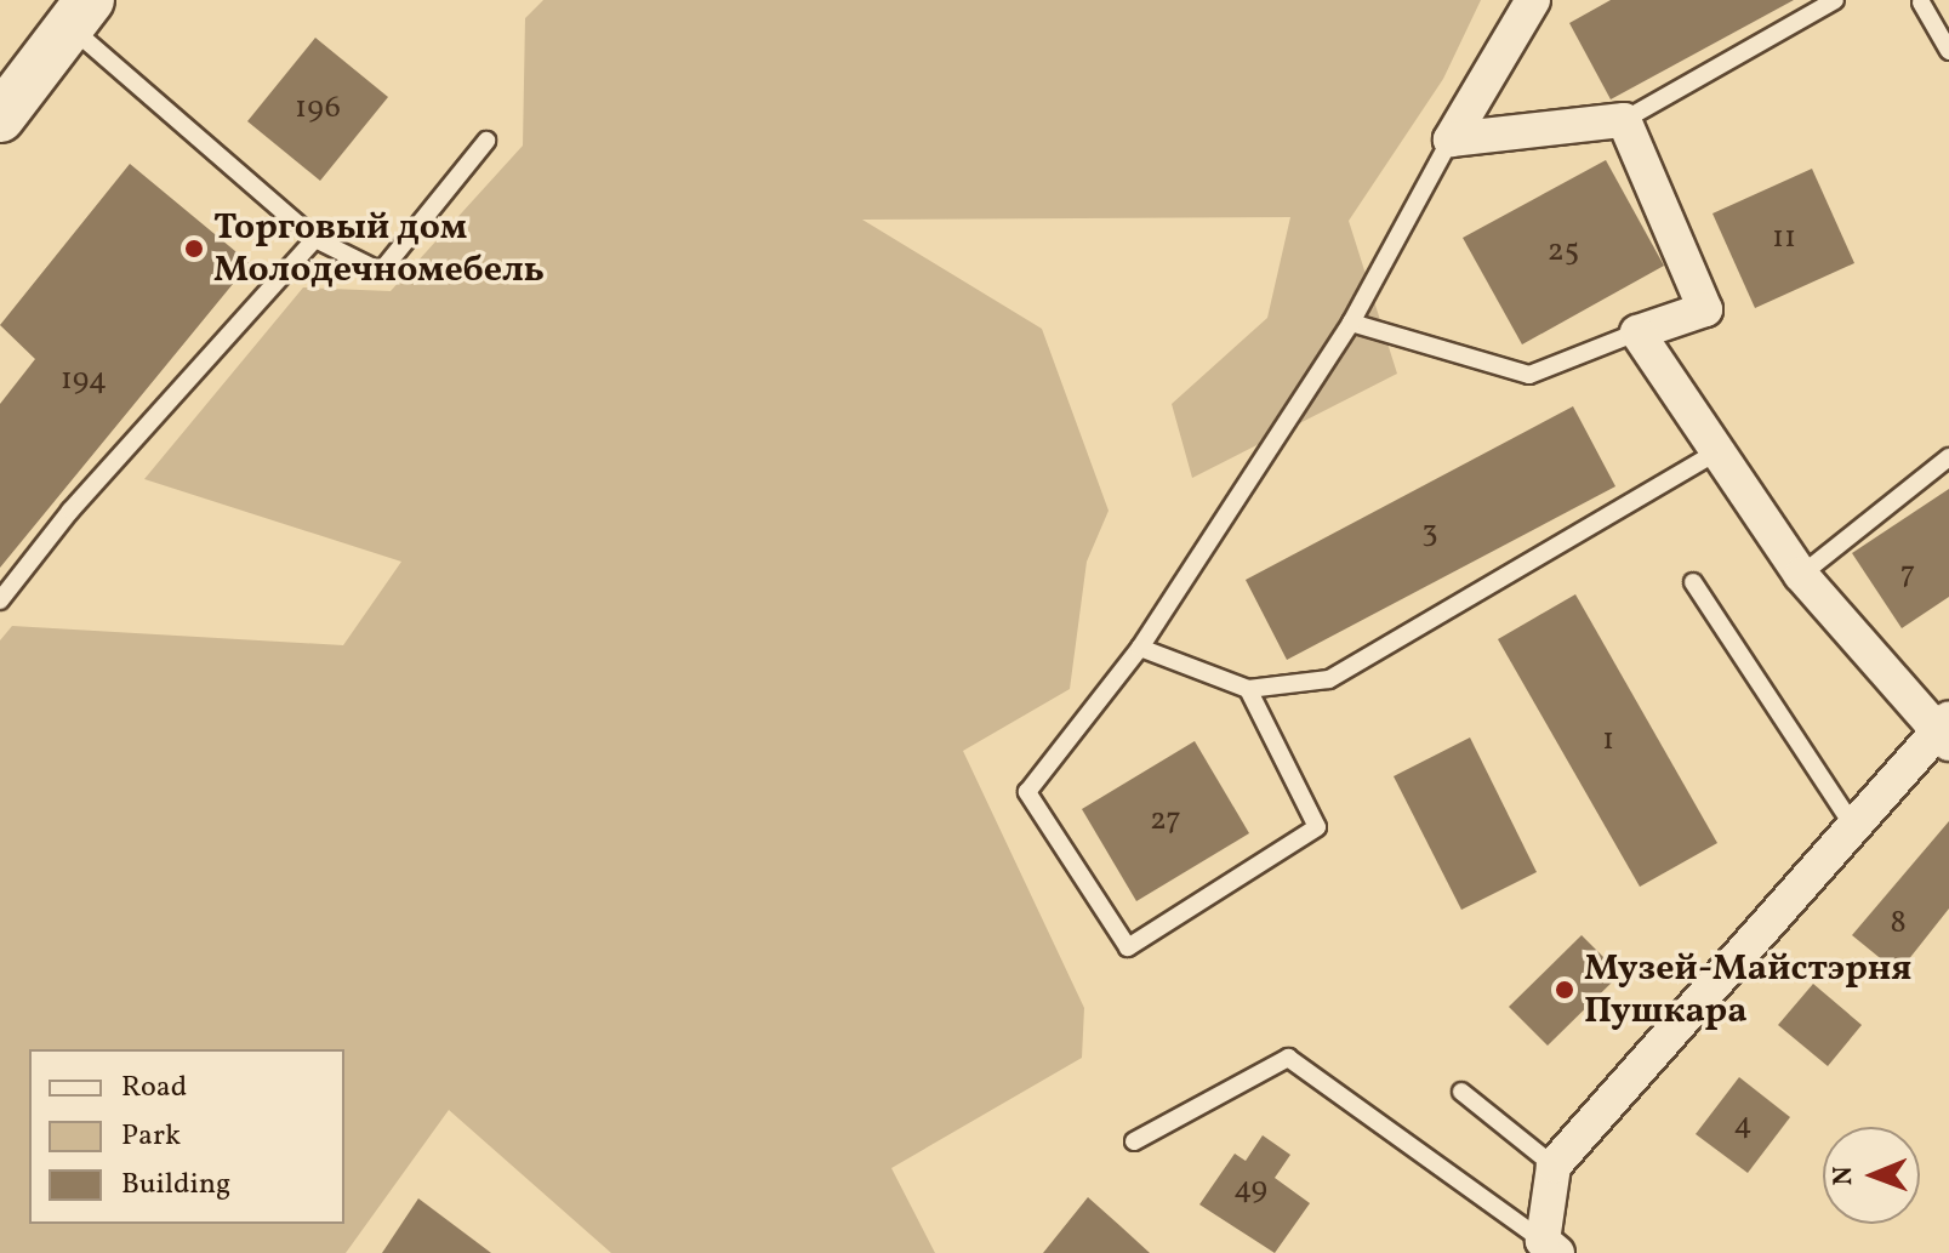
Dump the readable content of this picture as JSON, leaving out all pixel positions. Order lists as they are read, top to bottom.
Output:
{
  "places": ["Торговый дом Молодечномебель", "Музей-Майстэрня Пушкара"],
  "house_numbers": [
    "196",
    "11",
    "25",
    "194",
    "3",
    "7",
    "1",
    "27",
    "8",
    "4",
    "49"
  ],
  "legend": ["Road", "Park", "Building"],
  "north": "left"
}
